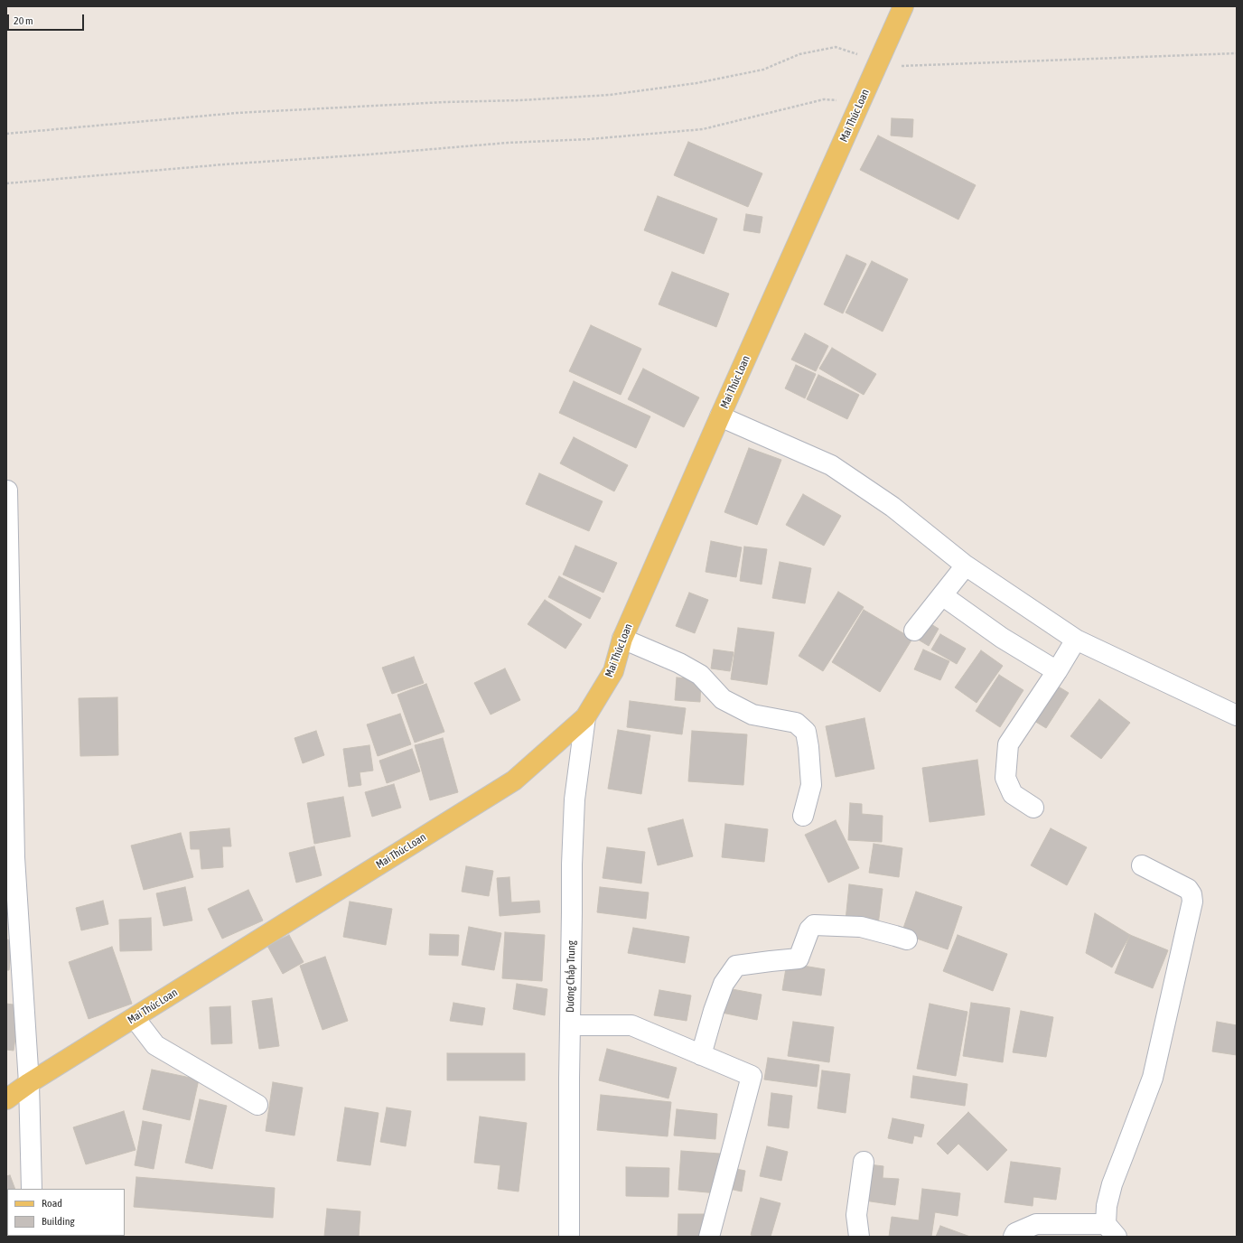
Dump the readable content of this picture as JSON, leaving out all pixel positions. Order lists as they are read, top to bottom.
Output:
{
  "streets": {
    "main road": ["Mai Thúc Loan"],
    "street": ["Dương Chấp Trung"]
  },
  "crossings": [
    ["Mai Thúc Loan", "Dương Chấp Trung"]
  ],
  "legend": ["Road", "Building"],
  "scale_bar": "20 m"
}
